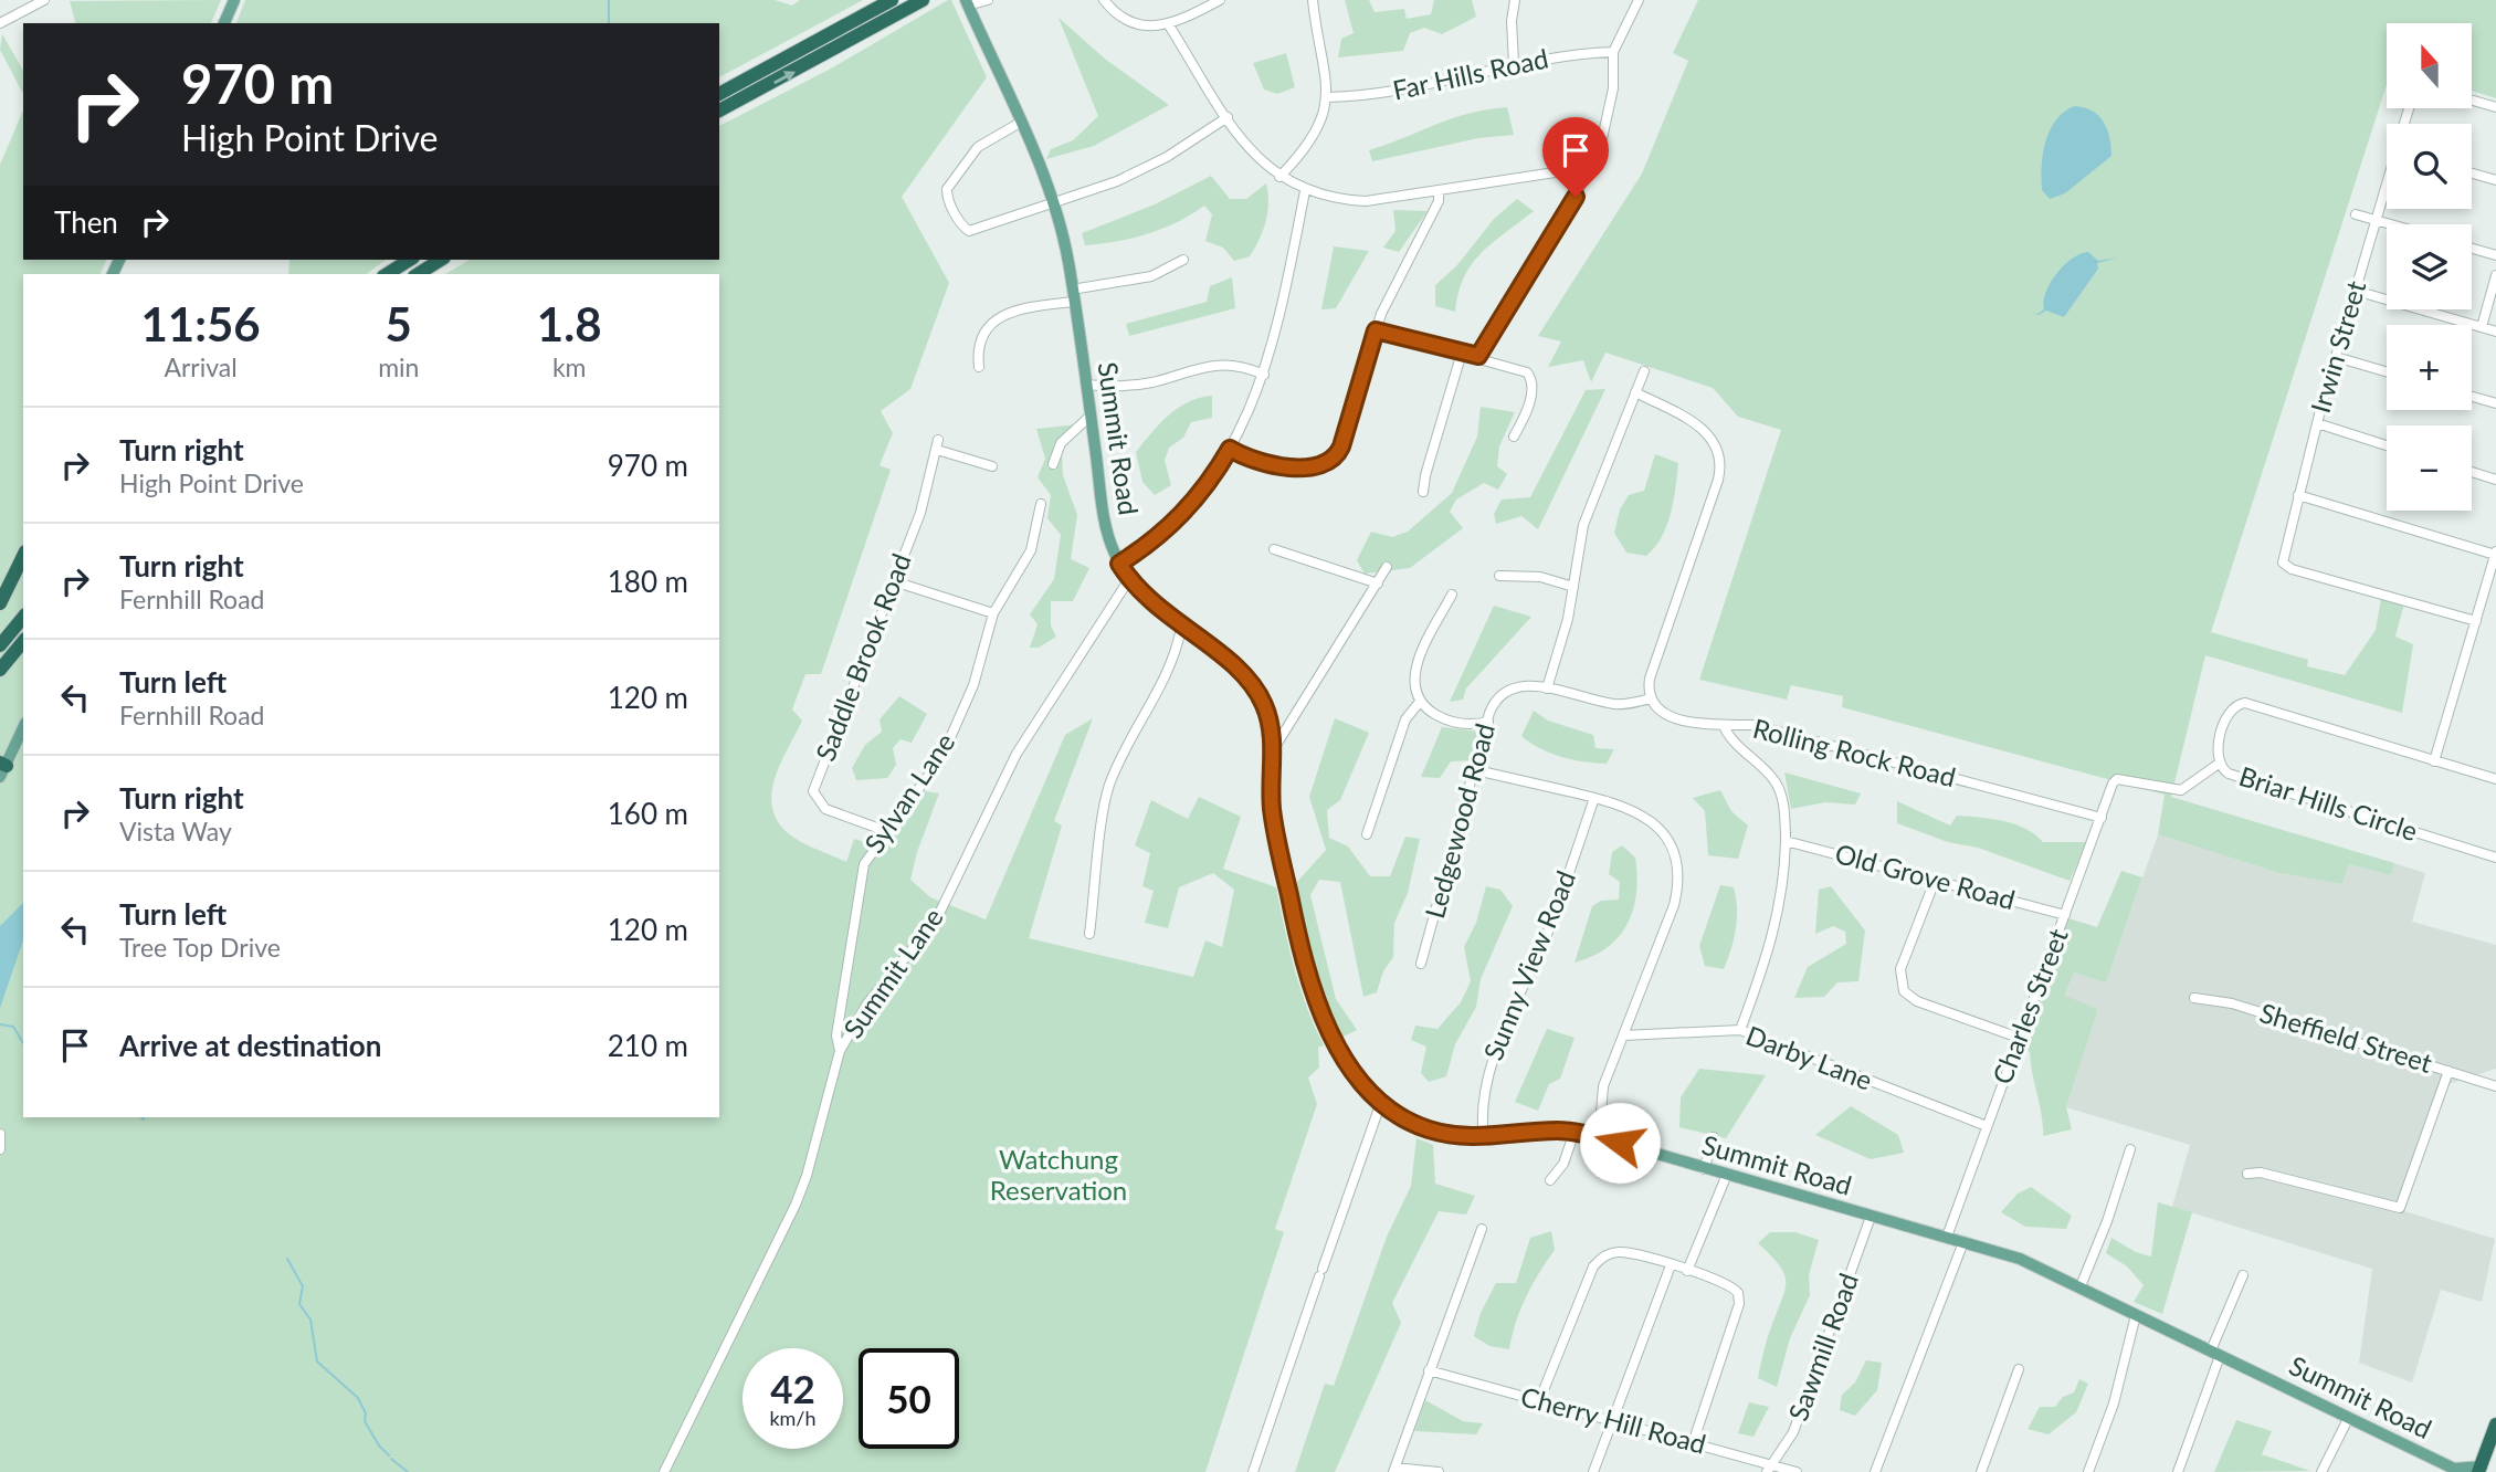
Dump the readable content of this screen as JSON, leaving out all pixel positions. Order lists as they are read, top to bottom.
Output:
{
  "streets": {
    "main road": ["Summit Road"],
    "street": [
      "Far Hills Road",
      "Irwin Street",
      "Saddle Brook Road",
      "Rolling Rock Road",
      "Sylvan Lane",
      "Briar Hills Circle",
      "Ledgewood Road",
      "Old Grove Road",
      "Sunny View Road",
      "Summit Lane",
      "Charles Street",
      "Sheffield Street",
      "Darby Lane",
      "Sawmill Road",
      "Cherry Hill Road"
    ]
  },
  "crossings": [
    ["Summit Road", "Sunny View Road"],
    ["Summit Road", "Summit Lane"],
    ["Summit Road", "Charles Street"],
    ["Summit Road", "Sawmill Road"],
    ["Saddle Brook Road", "Sylvan Lane"],
    ["Rolling Rock Road", "Ledgewood Road"],
    ["Rolling Rock Road", "Charles Street"],
    ["Sylvan Lane", "Summit Lane"],
    ["Briar Hills Circle", "Charles Street"],
    ["Old Grove Road", "Charles Street"],
    ["Charles Street", "Darby Lane"],
    ["Sawmill Road", "Cherry Hill Road"]
  ],
  "parks": ["Watchung Reservation"],
  "north": "top",
  "page": {
    "map_buttons": ["+", "−"],
    "turn": ["970 m", "High Point Drive"],
    "then": "Then",
    "eta": [
      "11:56",
      "Arrival",
      "5",
      "min",
      "1.8",
      "km"
    ],
    "list": [
      {
        "name": "Turn right",
        "note": "High Point Drive",
        "value": "970 m"
      },
      {
        "name": "Turn right",
        "note": "Fernhill Road",
        "value": "180 m"
      },
      {
        "name": "Turn left",
        "note": "Fernhill Road",
        "value": "120 m"
      },
      {
        "name": "Turn right",
        "note": "Vista Way",
        "value": "160 m"
      },
      {
        "name": "Turn left",
        "note": "Tree Top Drive",
        "value": "120 m"
      },
      {
        "name": "Arrive at destination",
        "value": "210 m"
      }
    ],
    "speed": "42 km/h",
    "limit": "50"
  }
}
